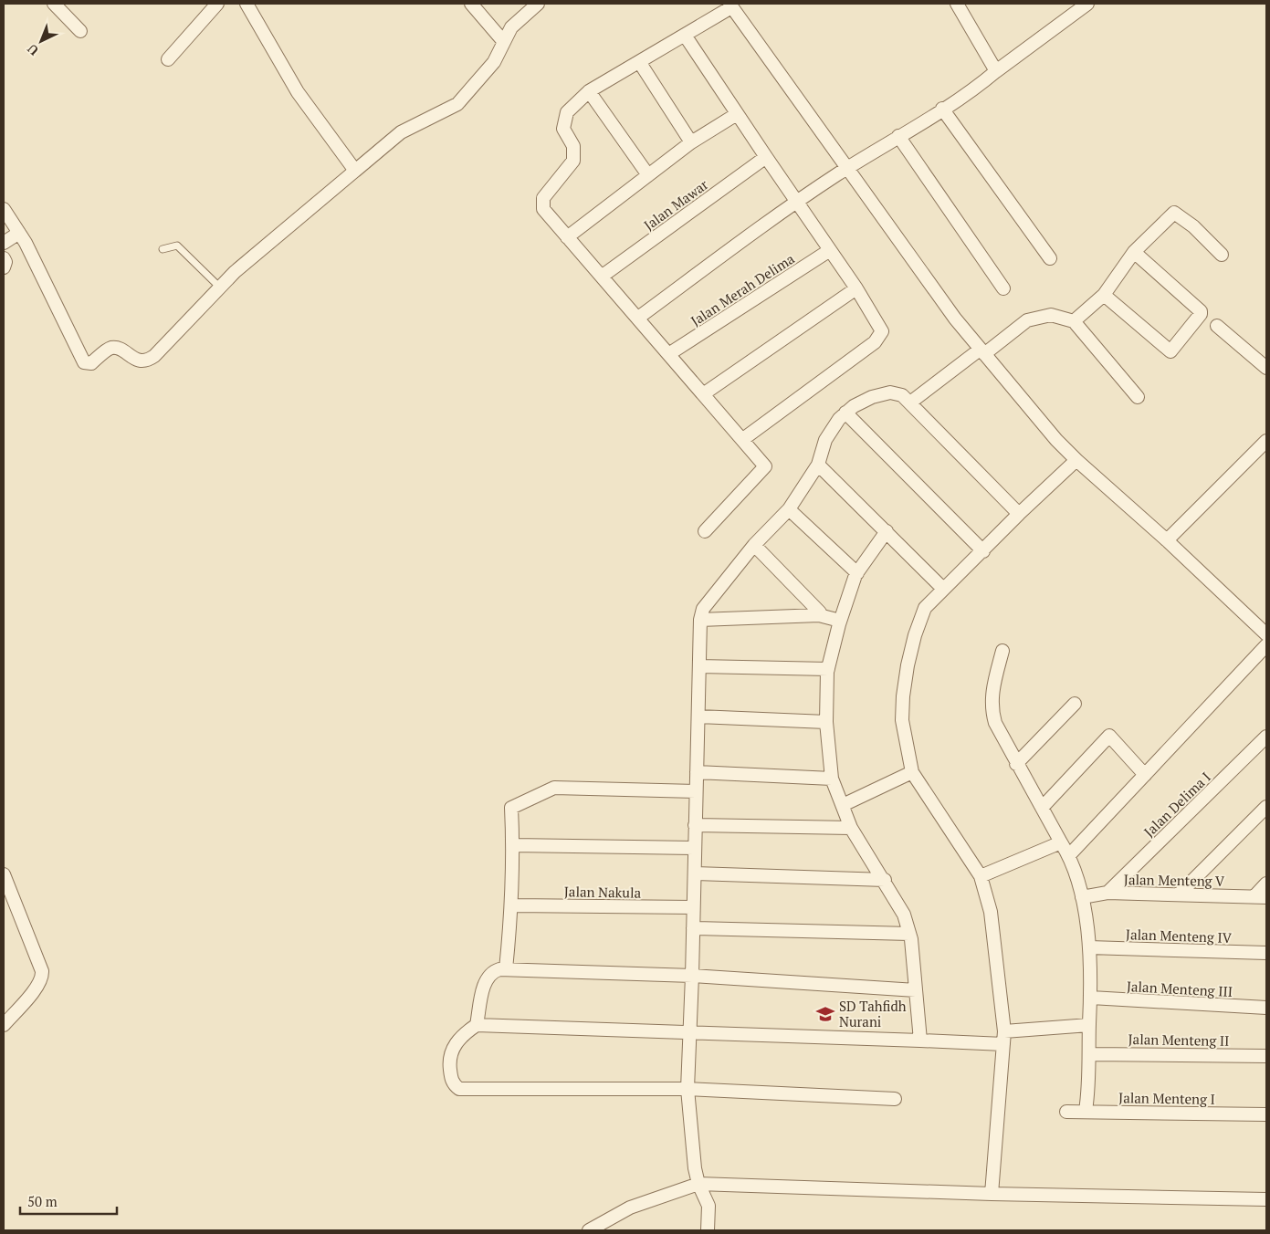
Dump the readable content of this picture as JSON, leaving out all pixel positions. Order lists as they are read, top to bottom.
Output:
{
  "streets": {
    "street": [
      "Jalan Mawar",
      "Jalan Merah Delima",
      "Jalan Delima I",
      "Jalan Menteng V",
      "Jalan Nakula",
      "Jalan Menteng IV",
      "Jalan Menteng III",
      "Jalan Menteng II",
      "Jalan Menteng I"
    ]
  },
  "crossings": [
    ["Jalan Delima I", "Jalan Menteng V"]
  ],
  "places": {
    "school or university": ["SD Tahfidh Nurani"]
  },
  "scale_bar": "50 m",
  "north": "bottom left"
}
